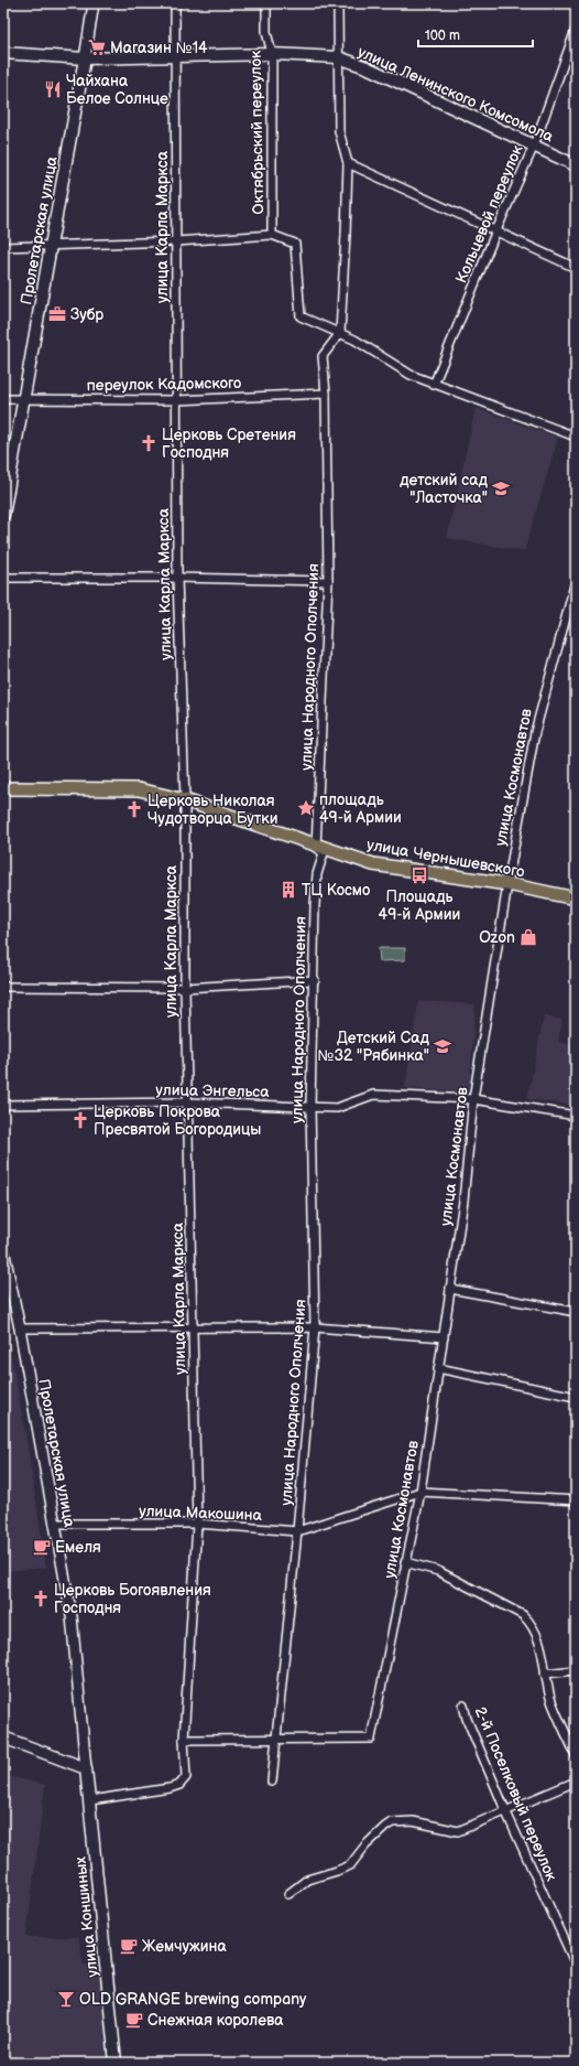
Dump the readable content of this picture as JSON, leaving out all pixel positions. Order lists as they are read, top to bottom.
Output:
{
  "streets": {
    "main road": [
      "улица Ленинского Комсомола",
      "Пролетарская улица",
      "улица Чернышевского",
      "улица Коншиных"
    ],
    "street": [
      "Октябрьский переулок",
      "Кольцевой переулок",
      "улица Карла Маркса",
      "переулок Кадомского",
      "улица Народного Ополчения",
      "улица Космонавтов",
      "улица Энгельса",
      "улица Макошина",
      "2-й Поселковый переулок"
    ]
  },
  "crossings": [
    ["улица Ленинского Комсомола", "Октябрьский переулок"],
    ["улица Ленинского Комсомола", "Кольцевой переулок"],
    ["улица Ленинского Комсомола", "улица Карла Маркса"],
    ["улица Ленинского Комсомола", "Пролетарская улица"],
    ["улица Карла Маркса", "переулок Кадомского"],
    ["улица Карла Маркса", "улица Чернышевского"],
    ["улица Карла Маркса", "улица Энгельса"],
    ["улица Карла Маркса", "улица Макошина"],
    ["улица Карла Маркса", "улица Коншиных"],
    ["Пролетарская улица", "переулок Кадомского"],
    ["Пролетарская улица", "улица Макошина"],
    ["Пролетарская улица", "улица Коншиных"],
    ["переулок Кадомского", "улица Народного Ополчения"],
    ["улица Народного Ополчения", "улица Космонавтов"],
    ["улица Народного Ополчения", "улица Чернышевского"],
    ["улица Народного Ополчения", "улица Энгельса"],
    ["улица Народного Ополчения", "улица Макошина"],
    ["улица Космонавтов", "улица Чернышевского"],
    ["улица Космонавтов", "улица Энгельса"],
    ["улица Космонавтов", "улица Макошина"]
  ],
  "places": {
    "supermarket": ["Магазин №14"],
    "restaurant": ["Чайхана Белое Солнце"],
    "office": ["Зубр"],
    "church": [
      "Церковь Сретения Господня",
      "Церковь Николая Чудотворца Бутки",
      "Церковь Покрова Пресвятой Богородицы",
      "Церковь Богоявления Господня"
    ],
    "school or university": ["детский сад \"Ласточка\"", "Детский Сад №32 \"Рябинка\""],
    "place": ["площадь 49-й Армии"],
    "bus stop": ["Площадь 49-й Армии"],
    "building": ["ТЦ Космо"],
    "shop": ["Ozon"],
    "cafe": ["Емеля", "Жемчужина", "Снежная королева"],
    "bar": ["OLD GRANGE brewing company"]
  },
  "scale_bar": "100 m"
}
